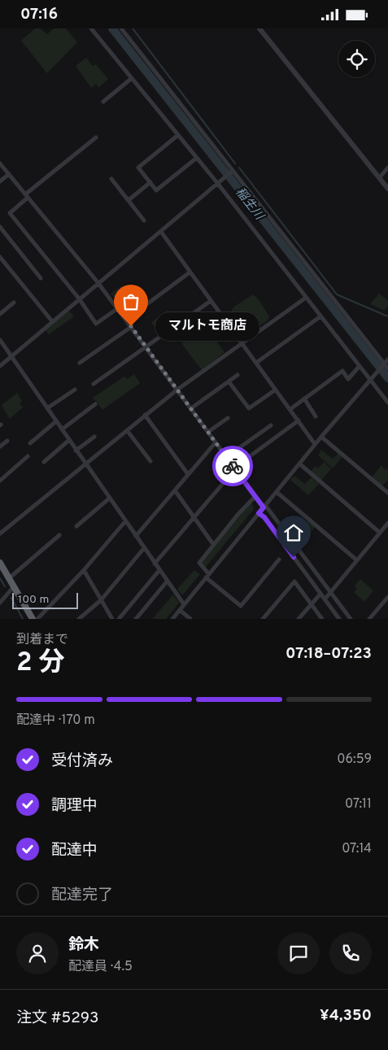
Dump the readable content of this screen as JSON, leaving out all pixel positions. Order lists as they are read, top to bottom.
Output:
{
  "water": ["稲生川"],
  "places": ["マルトモ商店"],
  "scale_bar": "100 m",
  "page": {
    "status": "07:16",
    "bubble": "マルトモ商店",
    "scale": "100 m",
    "heading": ["2 分", "到着まで", "07:18–07:23"],
    "panel": [
      "鈴木",
      "配達員 · 4.5",
      "注文 #5293",
      "¥4,350"
    ],
    "bar": "配達中 · 170 m",
    "list": [
      ["受付済み", "06:59"],
      ["調理中", "07:11"],
      ["配達中", "07:14"],
      "配達完了"
    ]
  }
}
